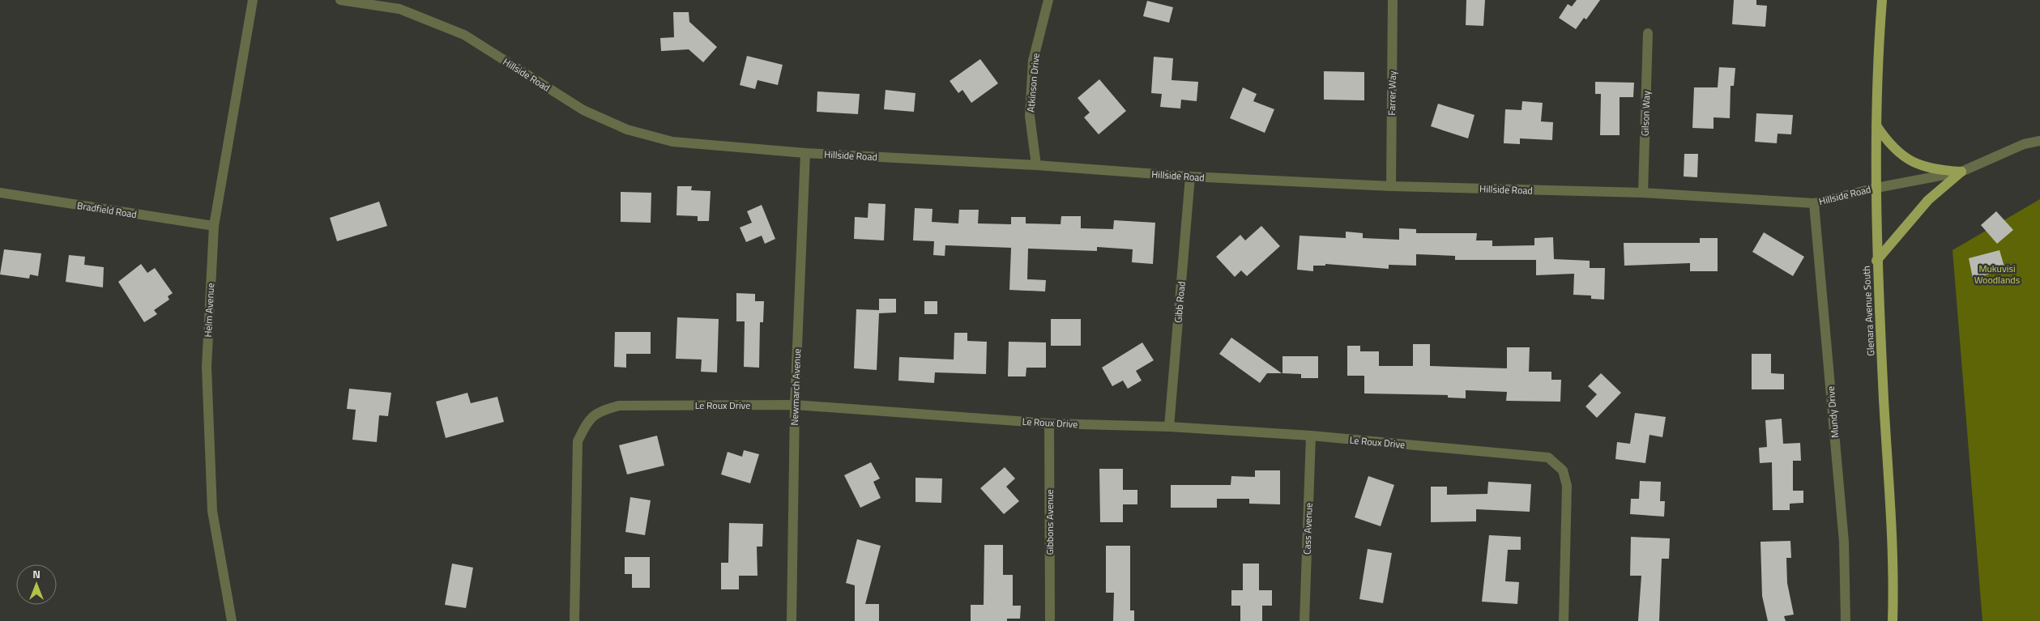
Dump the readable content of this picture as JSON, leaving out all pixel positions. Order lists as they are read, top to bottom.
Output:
{
  "streets": {
    "main road": ["Glenara Avenue South"],
    "street": [
      "Hillside Road",
      "Atkinson Drive",
      "Farrer Way",
      "Gilson Way",
      "Bradfield Road",
      "Gibb Road",
      "Helm Avenue",
      "Newmarch Avenue",
      "Le Roux Drive",
      "Mundy Drive",
      "Gibbons Avenue",
      "Cass Avenue"
    ]
  },
  "crossings": [
    ["Hillside Road", "Atkinson Drive"],
    ["Hillside Road", "Farrer Way"],
    ["Hillside Road", "Gilson Way"],
    ["Hillside Road", "Gibb Road"],
    ["Hillside Road", "Glenara Avenue South"],
    ["Hillside Road", "Newmarch Avenue"],
    ["Hillside Road", "Mundy Drive"],
    ["Bradfield Road", "Helm Avenue"],
    ["Gibb Road", "Le Roux Drive"],
    ["Newmarch Avenue", "Le Roux Drive"],
    ["Le Roux Drive", "Gibbons Avenue"],
    ["Le Roux Drive", "Cass Avenue"]
  ],
  "parks": ["Mukuvisi Woodlands"],
  "north": "top"
}
